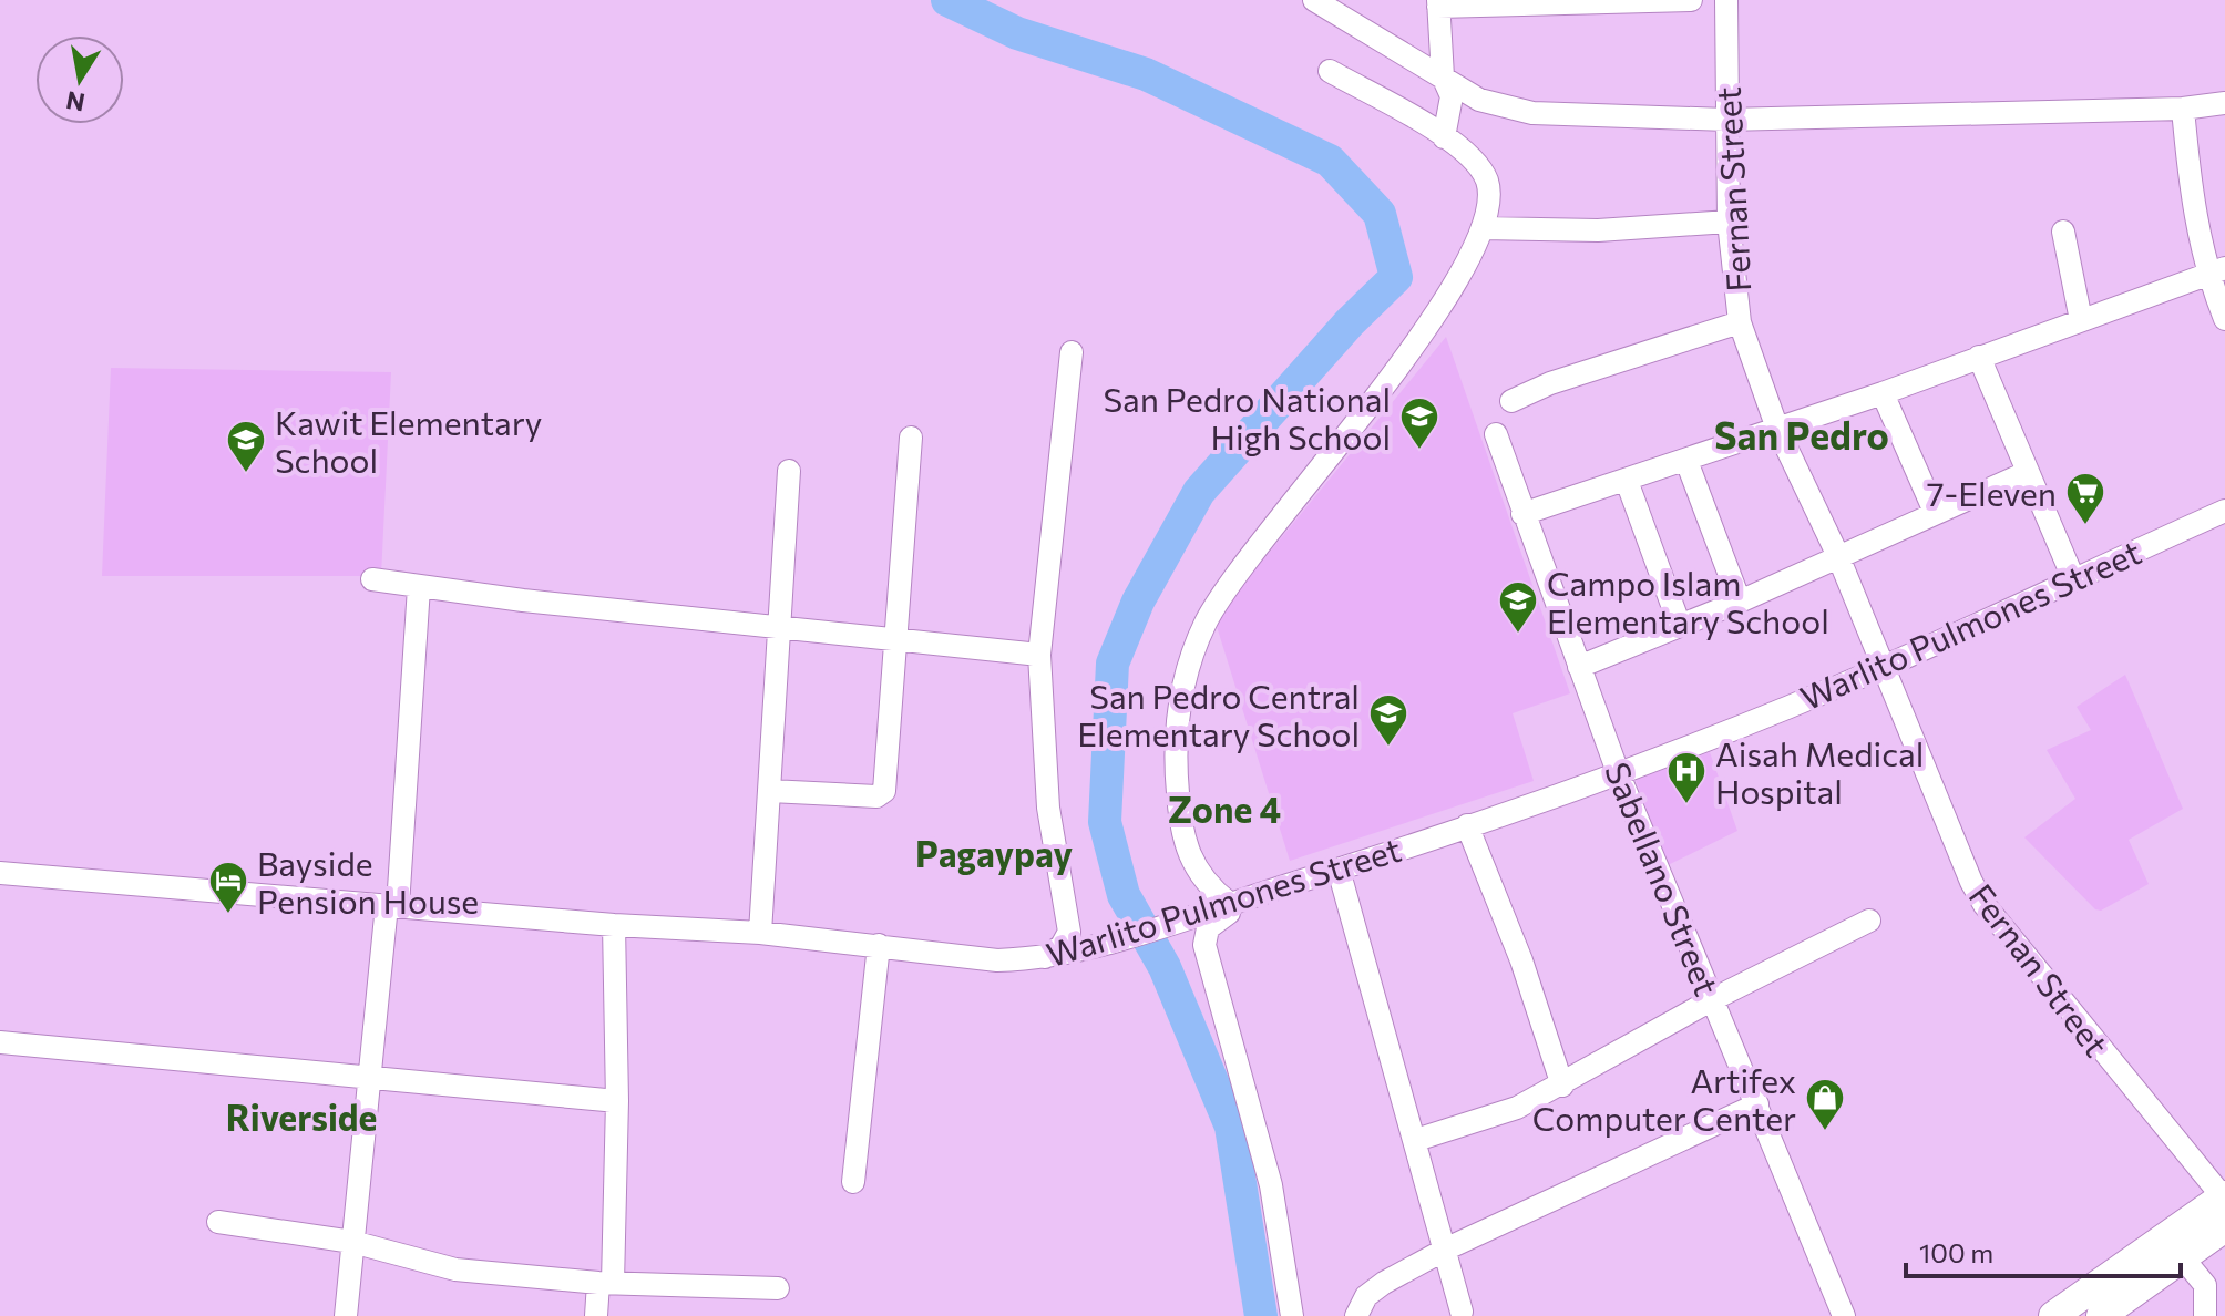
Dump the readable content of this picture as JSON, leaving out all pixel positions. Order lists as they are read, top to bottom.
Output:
{
  "streets": {
    "street": ["Fernan Street", "Warlito Pulmones Street", "Sabellano Street"]
  },
  "crossings": [
    ["Fernan Street", "Warlito Pulmones Street"],
    ["Warlito Pulmones Street", "Sabellano Street"]
  ],
  "districts": [
    "San Pedro",
    "Zone 4",
    "Pagaypay",
    "Riverside"
  ],
  "places": {
    "school or university": [
      "San Pedro National High School",
      "Kawit Elementary School",
      "Campo Islam Elementary School",
      "San Pedro Central Elementary School"
    ],
    "supermarket": ["7-Eleven"],
    "hospital": ["Aisah Medical Hospital"],
    "hotel": ["Bayside Pension House"],
    "shop": ["Artifex Computer Center"]
  },
  "scale_bar": "100 m",
  "north": "bottom"
}
